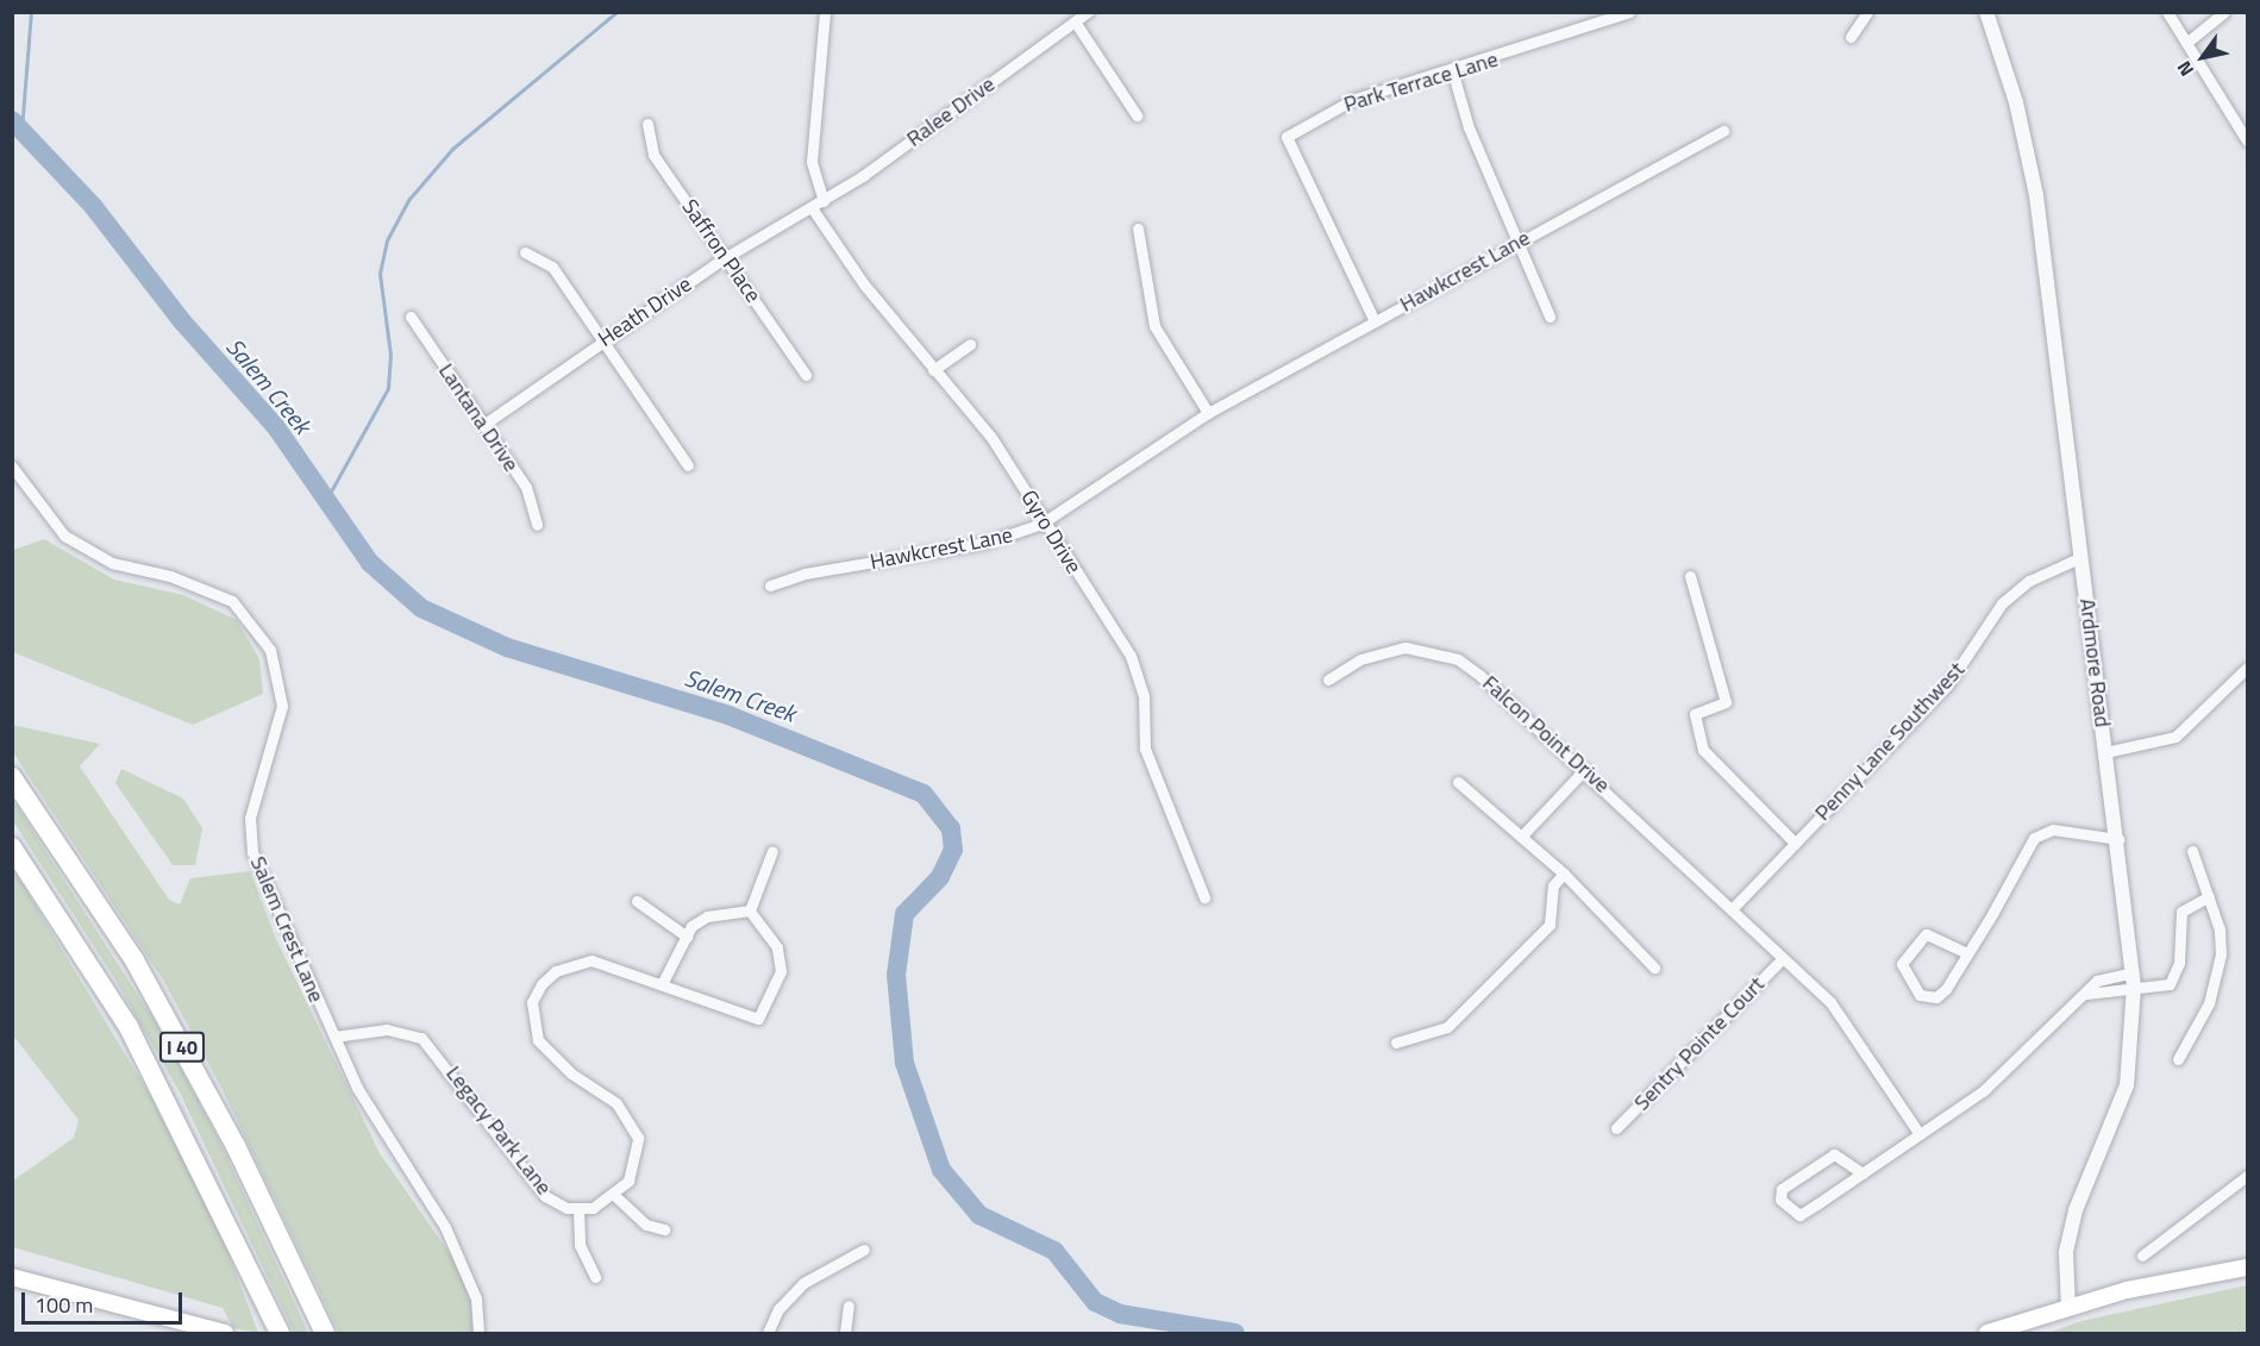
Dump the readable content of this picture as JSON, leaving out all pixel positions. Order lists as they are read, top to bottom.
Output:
{
  "streets": {
    "highway": ["I 40"],
    "street": [
      "Park Terrace Lane",
      "Ralee Drive",
      "Saffron Place",
      "Hawkcrest Lane",
      "Heath Drive",
      "Lantana Drive",
      "Gyro Drive",
      "Ardmore Road",
      "Falcon Point Drive",
      "Penny Lane Southwest",
      "Salem Crest Lane",
      "Sentry Pointe Court",
      "Legacy Park Lane"
    ]
  },
  "crossings": [
    ["Park Terrace Lane", "Hawkcrest Lane"],
    ["Ralee Drive", "Heath Drive"],
    ["Ralee Drive", "Gyro Drive"],
    ["Saffron Place", "Heath Drive"],
    ["Hawkcrest Lane", "Gyro Drive"],
    ["Heath Drive", "Lantana Drive"],
    ["Heath Drive", "Gyro Drive"],
    ["Ardmore Road", "Penny Lane Southwest"],
    ["Falcon Point Drive", "Penny Lane Southwest"],
    ["Falcon Point Drive", "Sentry Pointe Court"],
    ["Salem Crest Lane", "Legacy Park Lane"]
  ],
  "water": ["Salem Creek"],
  "scale_bar": "100 m",
  "north": "bottom left"
}
